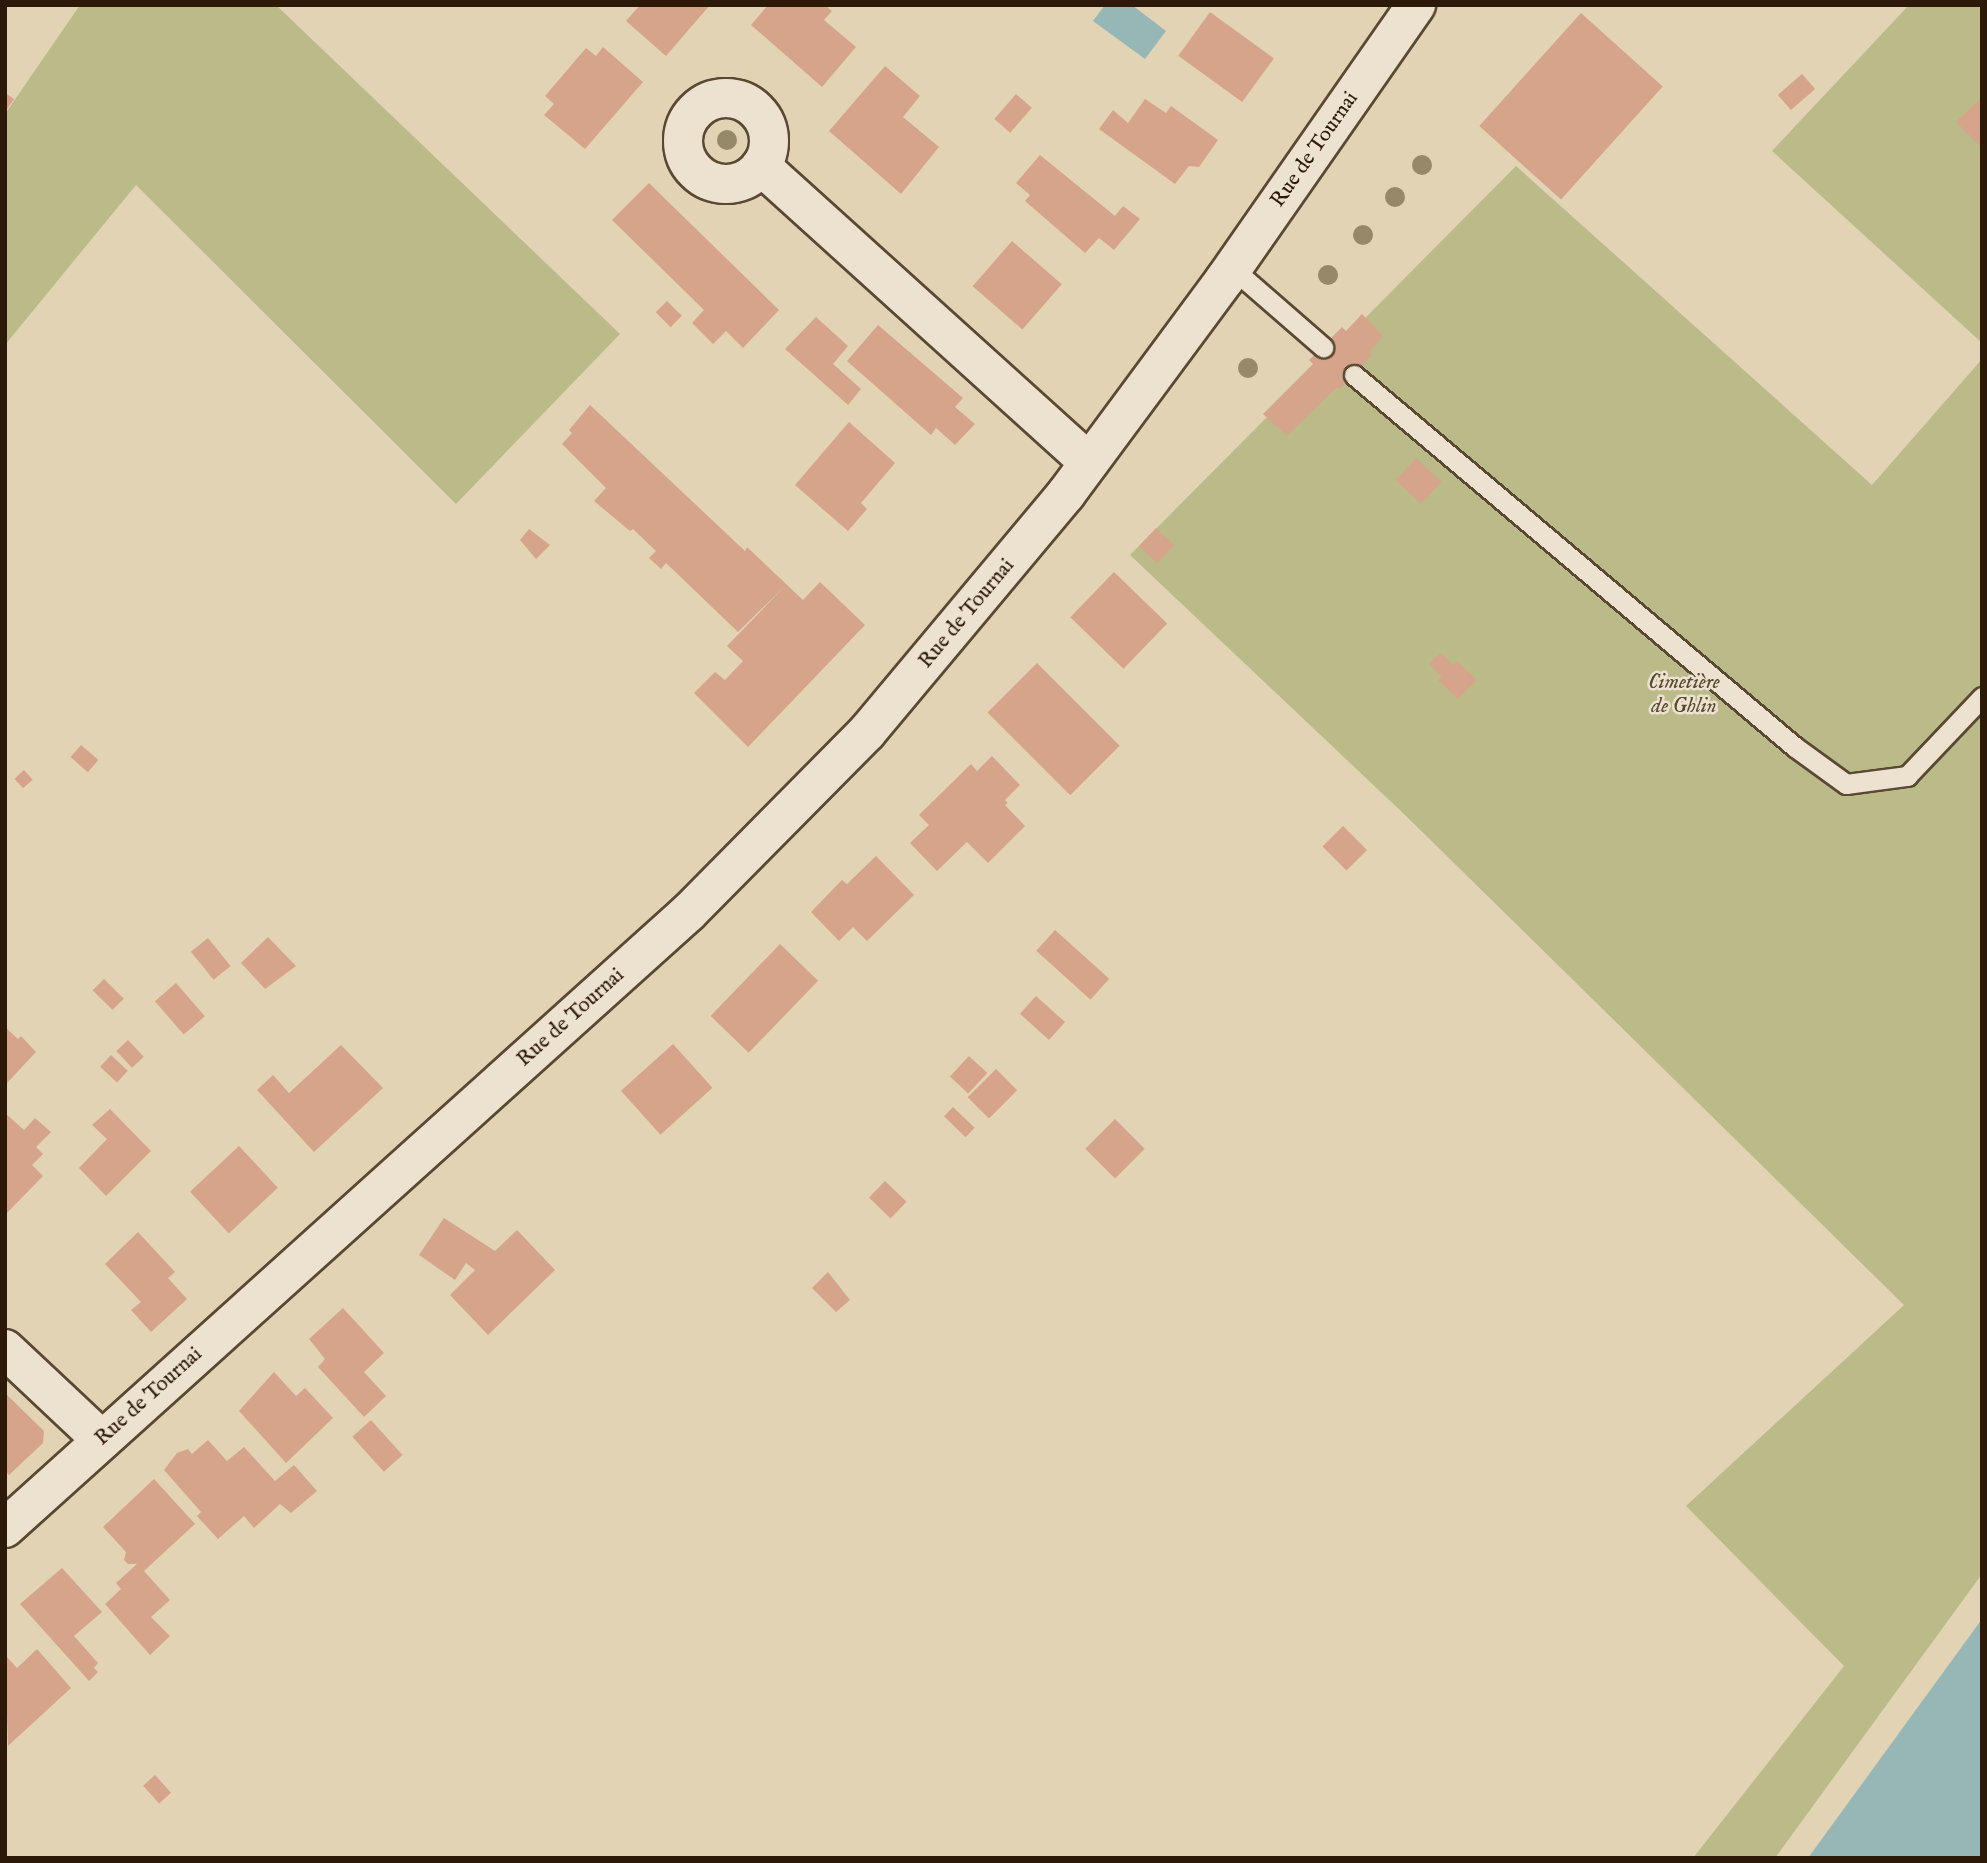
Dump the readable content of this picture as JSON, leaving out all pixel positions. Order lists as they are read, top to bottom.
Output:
{
  "streets": {
    "street": ["Rue de Tournai"]
  },
  "parks": ["Cimetière de Ghlin"]
}
